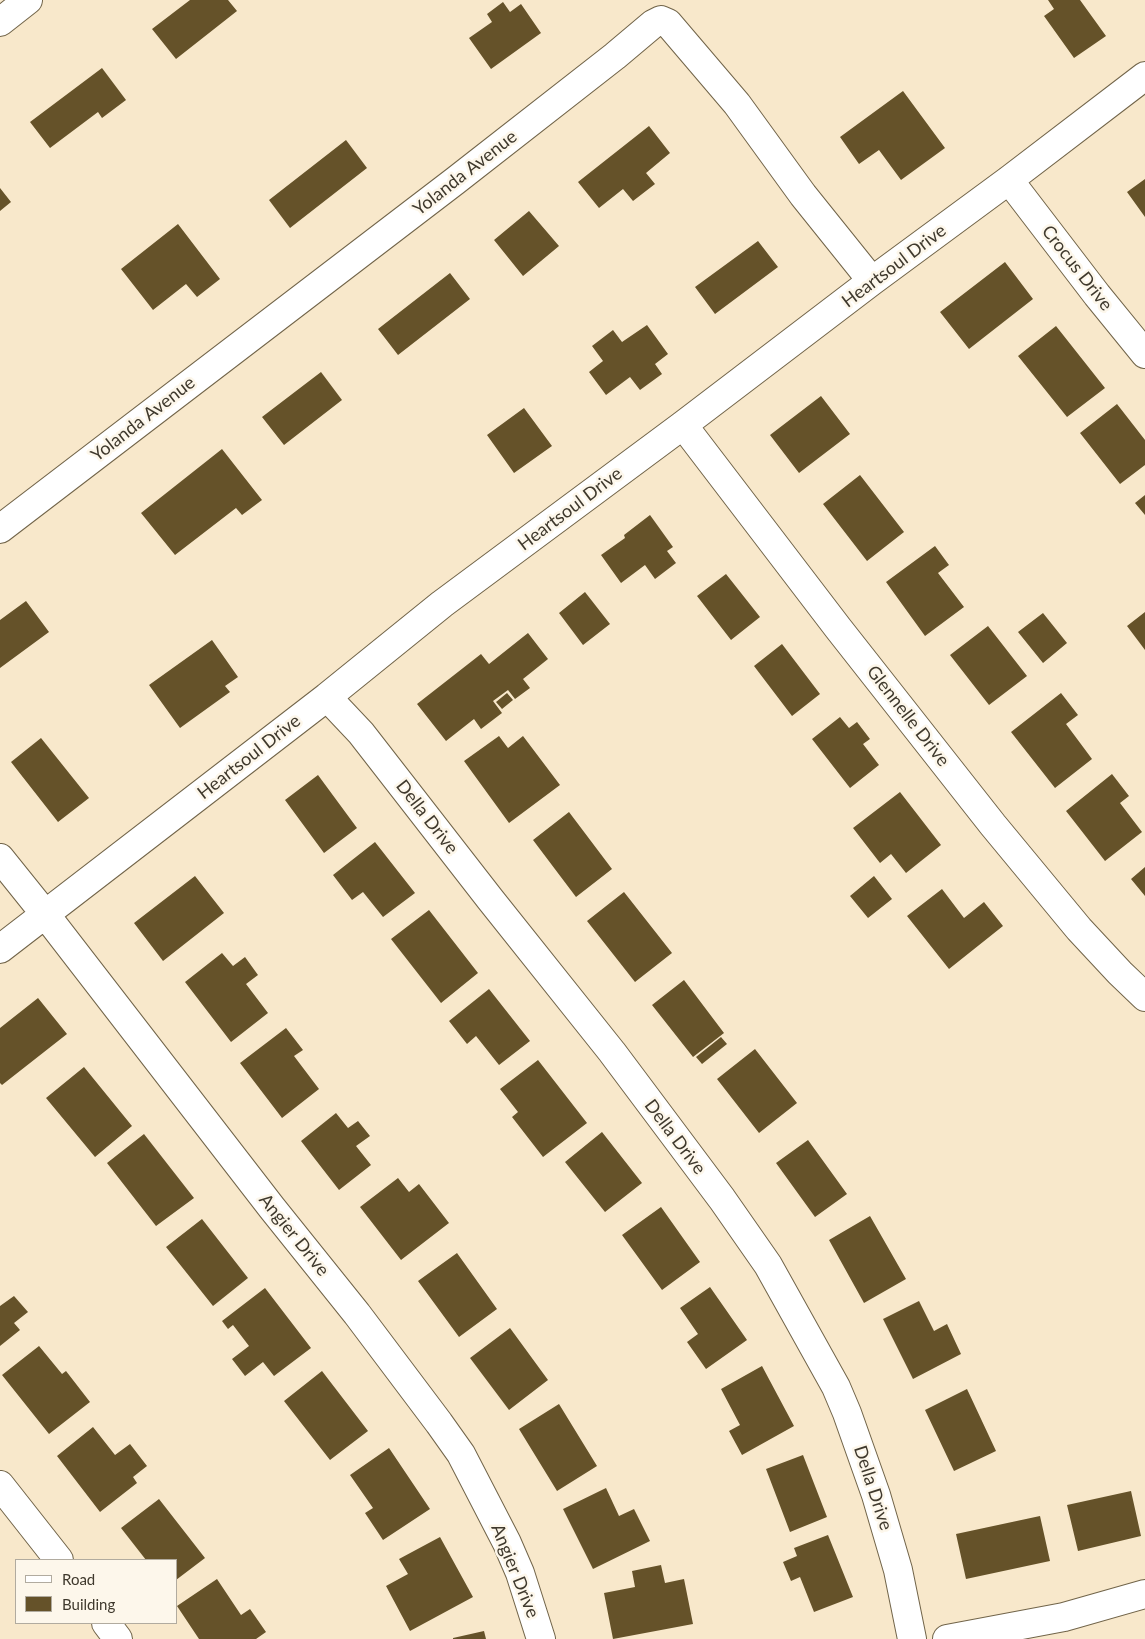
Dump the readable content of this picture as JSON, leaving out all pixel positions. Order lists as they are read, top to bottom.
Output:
{
  "streets": {
    "street": [
      "Yolanda Avenue",
      "Heartsoul Drive",
      "Crocus Drive",
      "Glennelle Drive",
      "Della Drive",
      "Angier Drive"
    ]
  },
  "crossings": [
    ["Yolanda Avenue", "Heartsoul Drive"],
    ["Heartsoul Drive", "Crocus Drive"],
    ["Heartsoul Drive", "Glennelle Drive"],
    ["Heartsoul Drive", "Della Drive"],
    ["Heartsoul Drive", "Angier Drive"]
  ],
  "legend": ["Road", "Building"]
}
